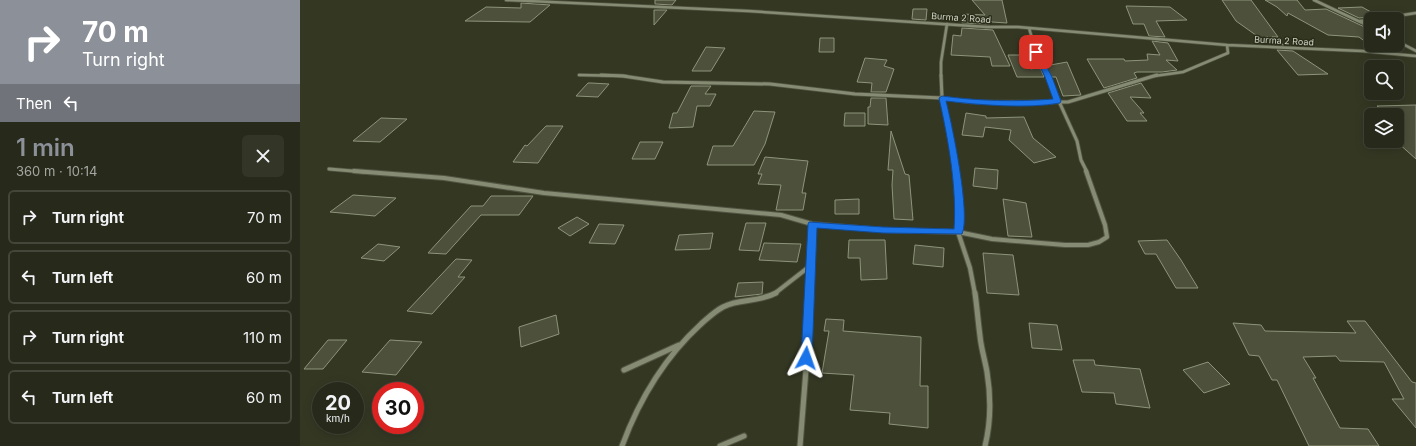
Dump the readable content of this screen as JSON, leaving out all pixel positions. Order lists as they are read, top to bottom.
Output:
{
  "streets": {
    "street": ["Burma 2 Road"]
  },
  "page": {
    "turn": ["70 m", "Turn right"],
    "then": "Then",
    "heading": ["1 min", "360 m · 10:14"],
    "list": [
      {
        "name": "Turn right",
        "value": "70 m"
      },
      {
        "name": "Turn left",
        "value": "60 m"
      },
      {
        "name": "Turn right",
        "value": "110 m"
      },
      {
        "name": "Turn left",
        "value": "60 m"
      }
    ],
    "speed": "20 km/h",
    "limit": "30"
  }
}
